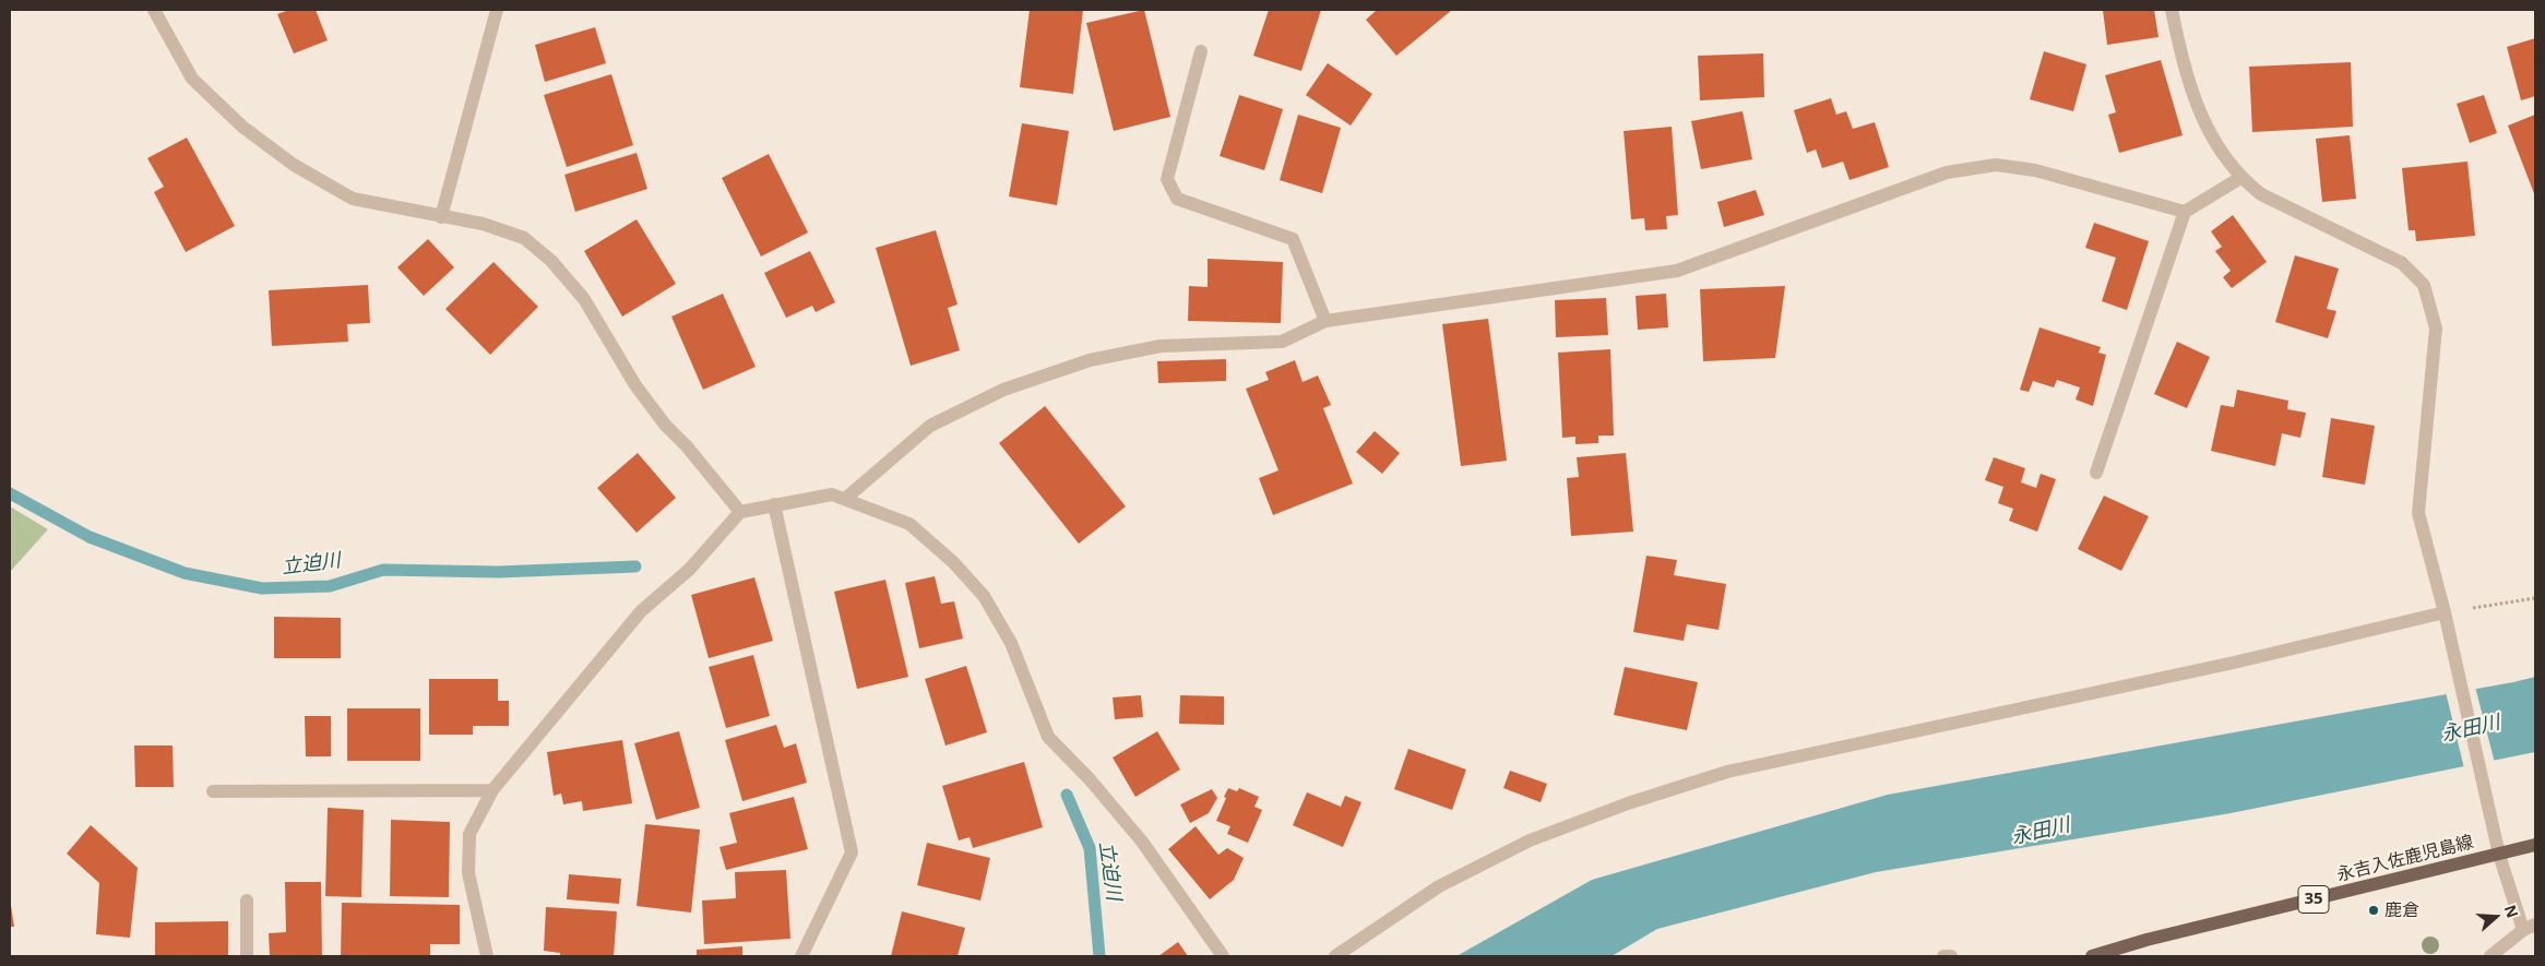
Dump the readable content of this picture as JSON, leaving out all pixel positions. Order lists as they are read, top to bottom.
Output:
{
  "streets": {
    "main road": ["永吉入佐鹿児島線", "35"]
  },
  "water": ["立迫川", "永田川"],
  "places": ["鹿倉"],
  "north": "right"
}
